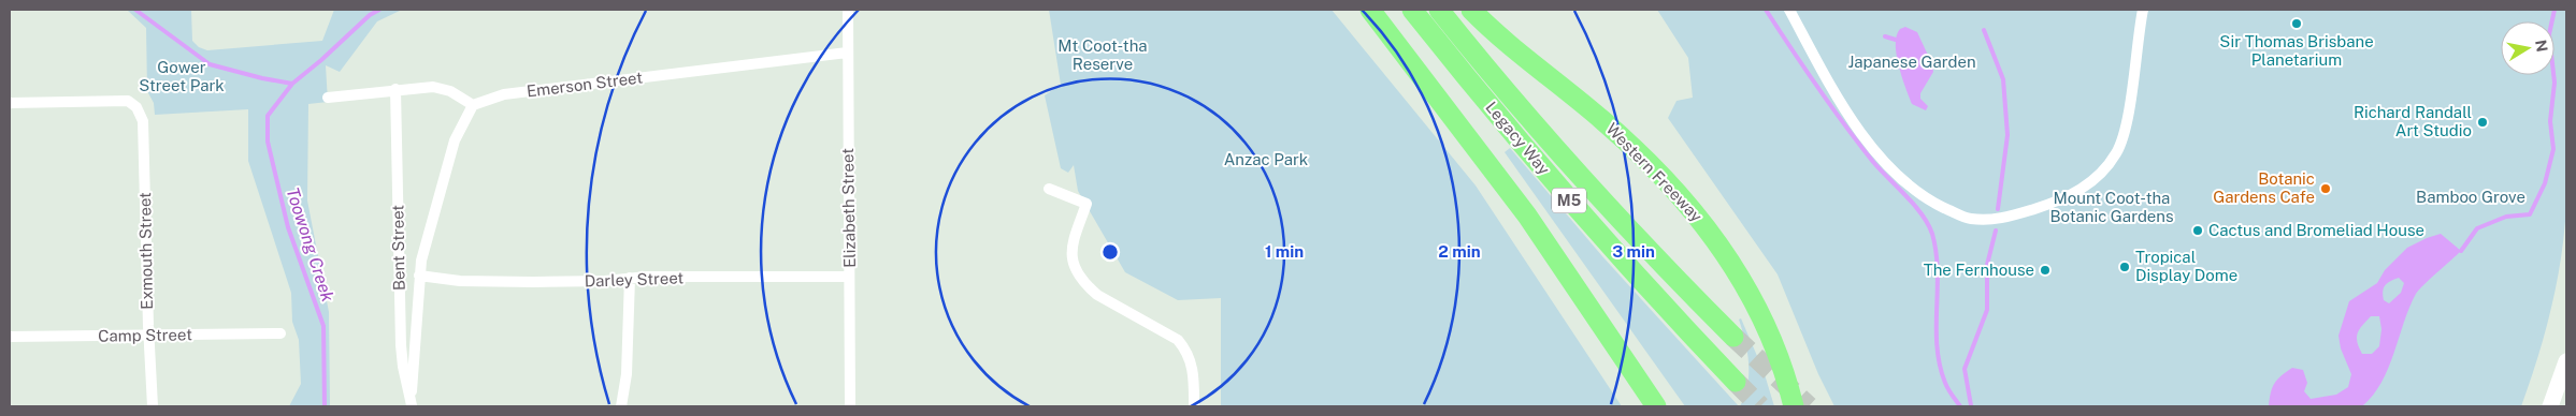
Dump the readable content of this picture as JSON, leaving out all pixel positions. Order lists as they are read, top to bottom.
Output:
{
  "streets": {
    "highway": ["Legacy Way", "Western Freeway", "M5"],
    "street": [
      "Emerson Street",
      "Elizabeth Street",
      "Bent Street",
      "Exmouth Street",
      "Darley Street",
      "Camp Street"
    ]
  },
  "crossings": [
    ["Emerson Street", "Elizabeth Street"],
    ["Emerson Street", "Bent Street"],
    ["Elizabeth Street", "Darley Street"],
    ["Bent Street", "Darley Street"],
    ["Exmouth Street", "Camp Street"]
  ],
  "water": ["Toowong Creek"],
  "parks": [
    "Mt Coot-tha Reserve",
    "Japanese Garden",
    "Gower Street Park",
    "Anzac Park",
    "Bamboo Grove",
    "Mount Coot-tha Botanic Gardens"
  ],
  "places": [
    "Sir Thomas Brisbane Planetarium",
    "Richard Randall Art Studio",
    "Botanic Gardens Cafe",
    "Cactus and Bromeliad House",
    "Tropical Display Dome",
    "The Fernhouse"
  ],
  "north": "right",
  "rings": ["1 min", "2 min", "3 min"]
}
